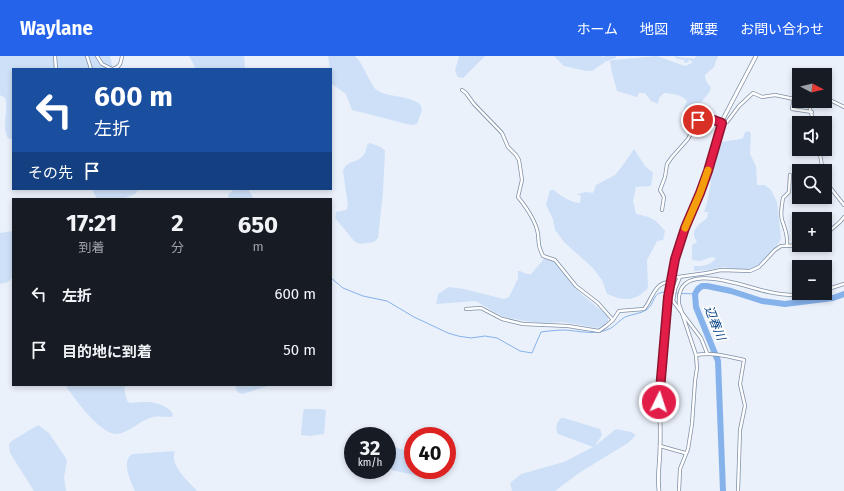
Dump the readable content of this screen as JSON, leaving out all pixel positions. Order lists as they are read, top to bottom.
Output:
{
  "water": ["辺春川"],
  "north": "right",
  "page": {
    "header": "Waylane",
    "nav": [
      "ホーム",
      "地図",
      "概要",
      "お問い合わせ"
    ],
    "map_buttons": ["+", "−"],
    "turn": ["600 m", "左折"],
    "then": "その先",
    "eta": [
      "17:21",
      "到着",
      "2",
      "分",
      "650",
      "m"
    ],
    "list": [
      {
        "name": "左折",
        "value": "600 m"
      },
      {
        "name": "目的地に到着",
        "value": "50 m"
      }
    ],
    "speed": "32 km/h",
    "limit": "40"
  }
}
